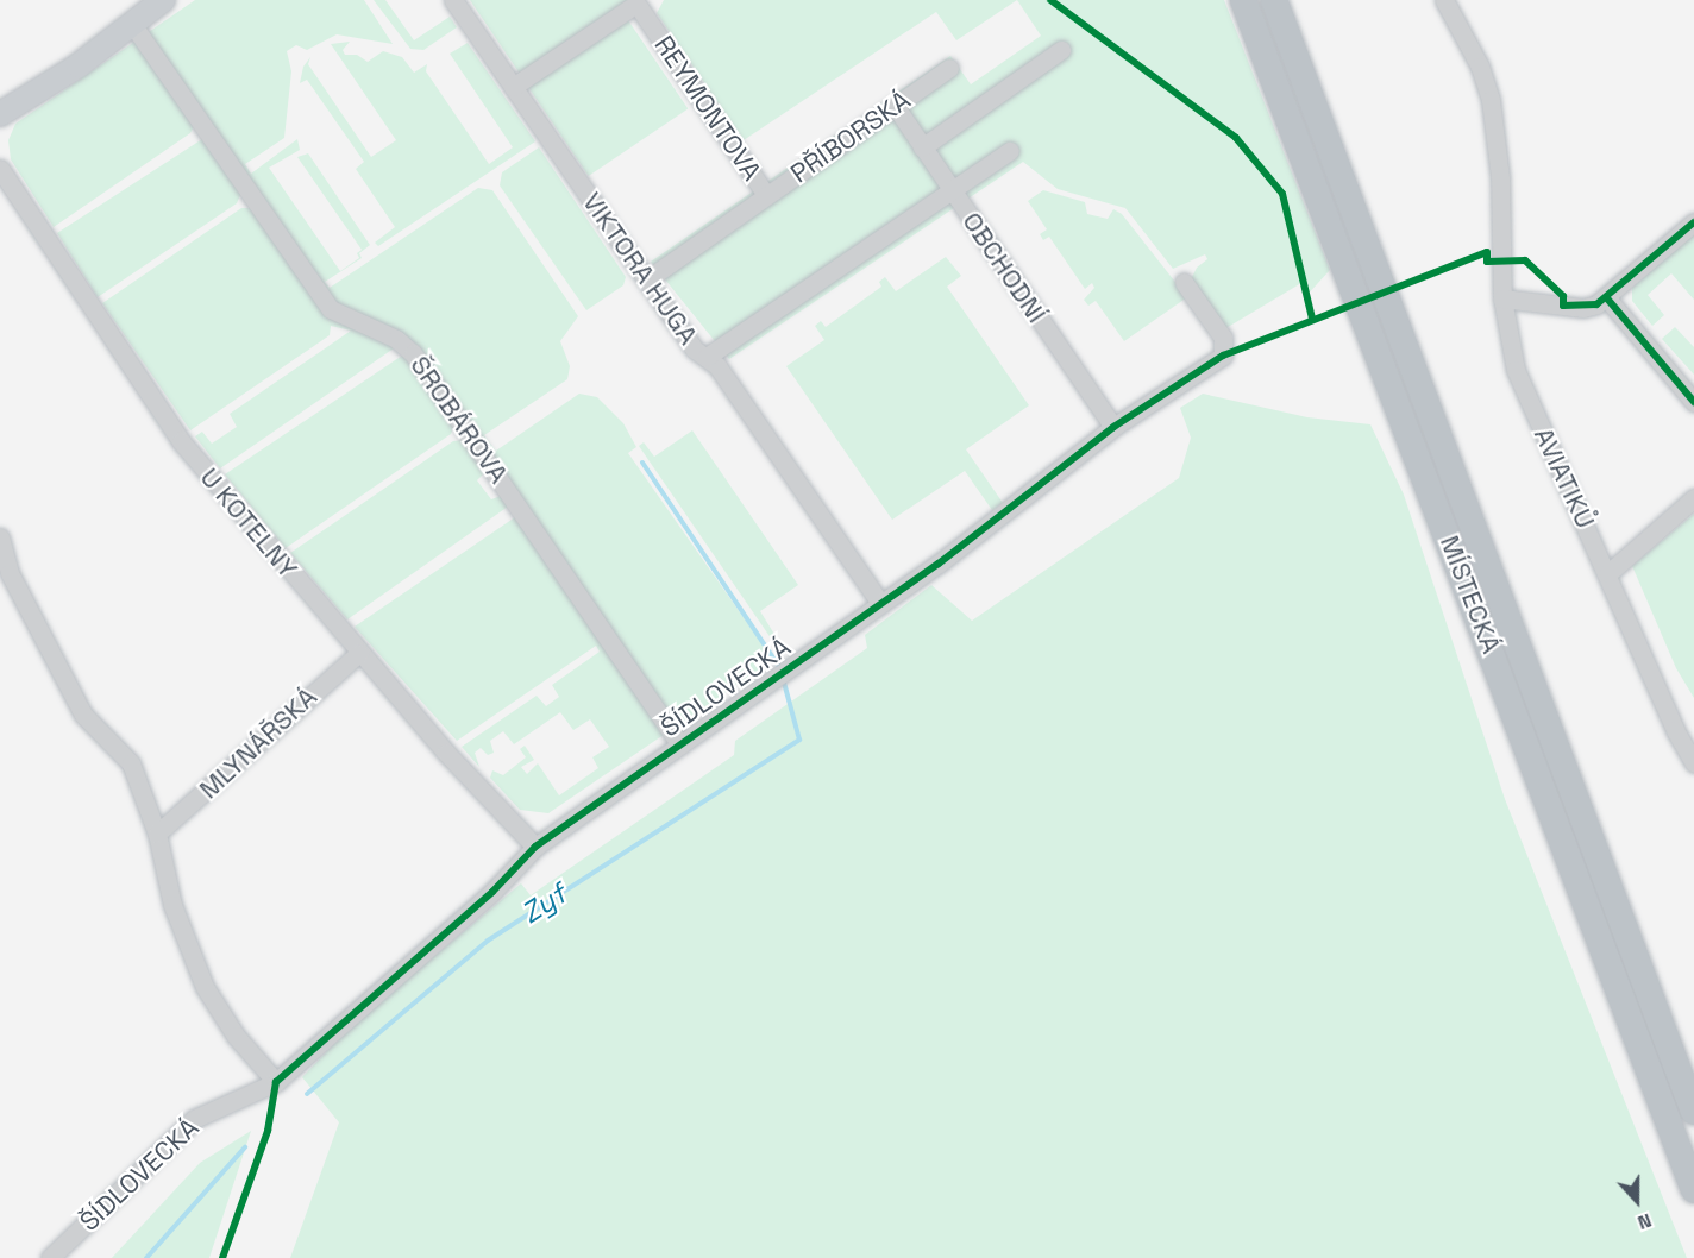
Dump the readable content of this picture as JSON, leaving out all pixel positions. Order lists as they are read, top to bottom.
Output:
{
  "streets": {
    "highway": ["MÍSTECKÁ"],
    "street": [
      "REYMONTOVA",
      "PŘÍBORSKÁ",
      "OBCHODNÍ",
      "VIKTORA HUGA",
      "ŠROBÁROVA",
      "AVIATIKŮ",
      "U KOTELNY",
      "ŠÍDLOVECKÁ",
      "MLYNÁŘSKÁ"
    ]
  },
  "crossings": [
    ["REYMONTOVA", "PŘÍBORSKÁ"],
    ["REYMONTOVA", "VIKTORA HUGA"],
    ["PŘÍBORSKÁ", "OBCHODNÍ"],
    ["PŘÍBORSKÁ", "VIKTORA HUGA"],
    ["OBCHODNÍ", "ŠÍDLOVECKÁ"],
    ["VIKTORA HUGA", "ŠÍDLOVECKÁ"],
    ["ŠROBÁROVA", "ŠÍDLOVECKÁ"],
    ["U KOTELNY", "ŠÍDLOVECKÁ"],
    ["U KOTELNY", "MLYNÁŘSKÁ"]
  ],
  "water": ["Zyf"],
  "north": "bottom"
}
